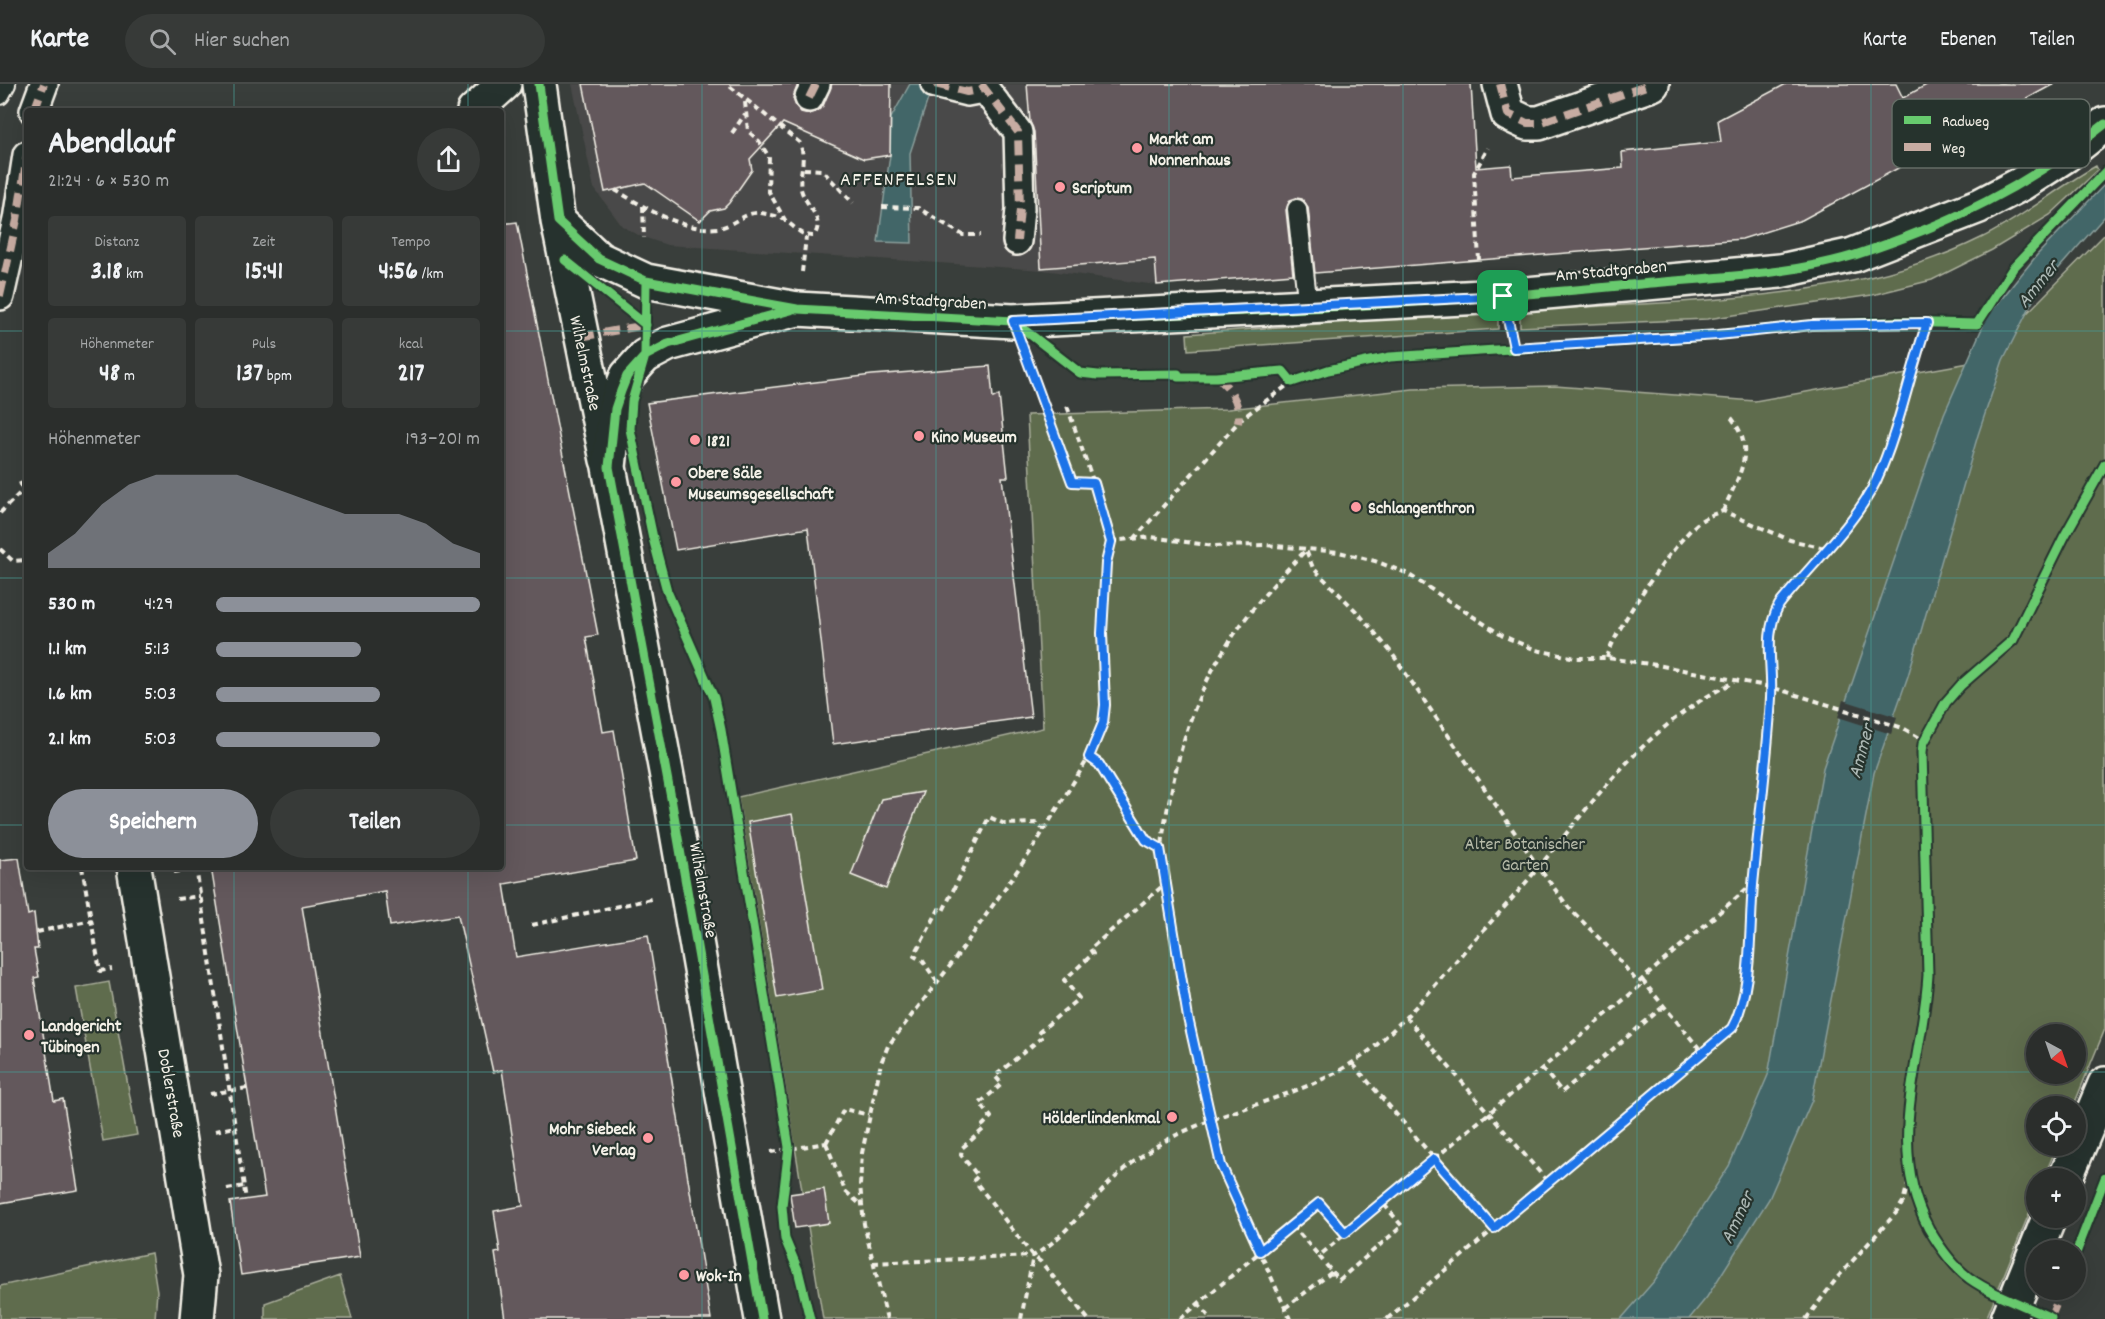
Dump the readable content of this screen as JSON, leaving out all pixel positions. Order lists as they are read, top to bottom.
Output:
{
  "streets": {
    "main road": ["Am Stadtgraben", "Wilhelmstraße", "Doblerstraße"]
  },
  "crossings": [
    ["Am Stadtgraben", "Wilhelmstraße"]
  ],
  "districts": ["AFFENFELSEN"],
  "water": ["Ammer"],
  "parks": ["Alter Botanischer Garten"],
  "places": [
    "Markt am Nonnenhaus",
    "Scriptum",
    "Kino Museum",
    "1821",
    "Obere Säle Museumsgesellschaft",
    "Schlangenthron",
    "Landgericht Tübingen",
    "Hölderlindenkmal",
    "Mohr Siebeck Verlag",
    "Wok-In"
  ],
  "legend": ["Radweg", "Weg"],
  "north": "bottom right",
  "page": {
    "header": "Karte",
    "search": "Hier suchen",
    "nav": ["Karte", "Ebenen", "Teilen"],
    "heading": ["Abendlauf", "21:24 · 6 × 530 m"],
    "stats": [
      ["Distanz", "3.18 km"],
      ["Zeit", "15:41"],
      ["Tempo", "4:56 /km"],
      ["Höhenmeter", "48 m"],
      ["Puls", "137 bpm"],
      ["kcal", "217"]
    ],
    "chart": ["Höhenmeter", "193–201 m"],
    "list": [
      {
        "name": "530 m",
        "note": "4:29"
      },
      {
        "name": "1.1 km",
        "note": "5:13"
      },
      {
        "name": "1.6 km",
        "note": "5:03"
      },
      {
        "name": "2.1 km",
        "note": "5:03"
      }
    ],
    "buttons": ["Speichern", "Teilen"],
    "map_buttons": ["+", "−"]
  }
}
